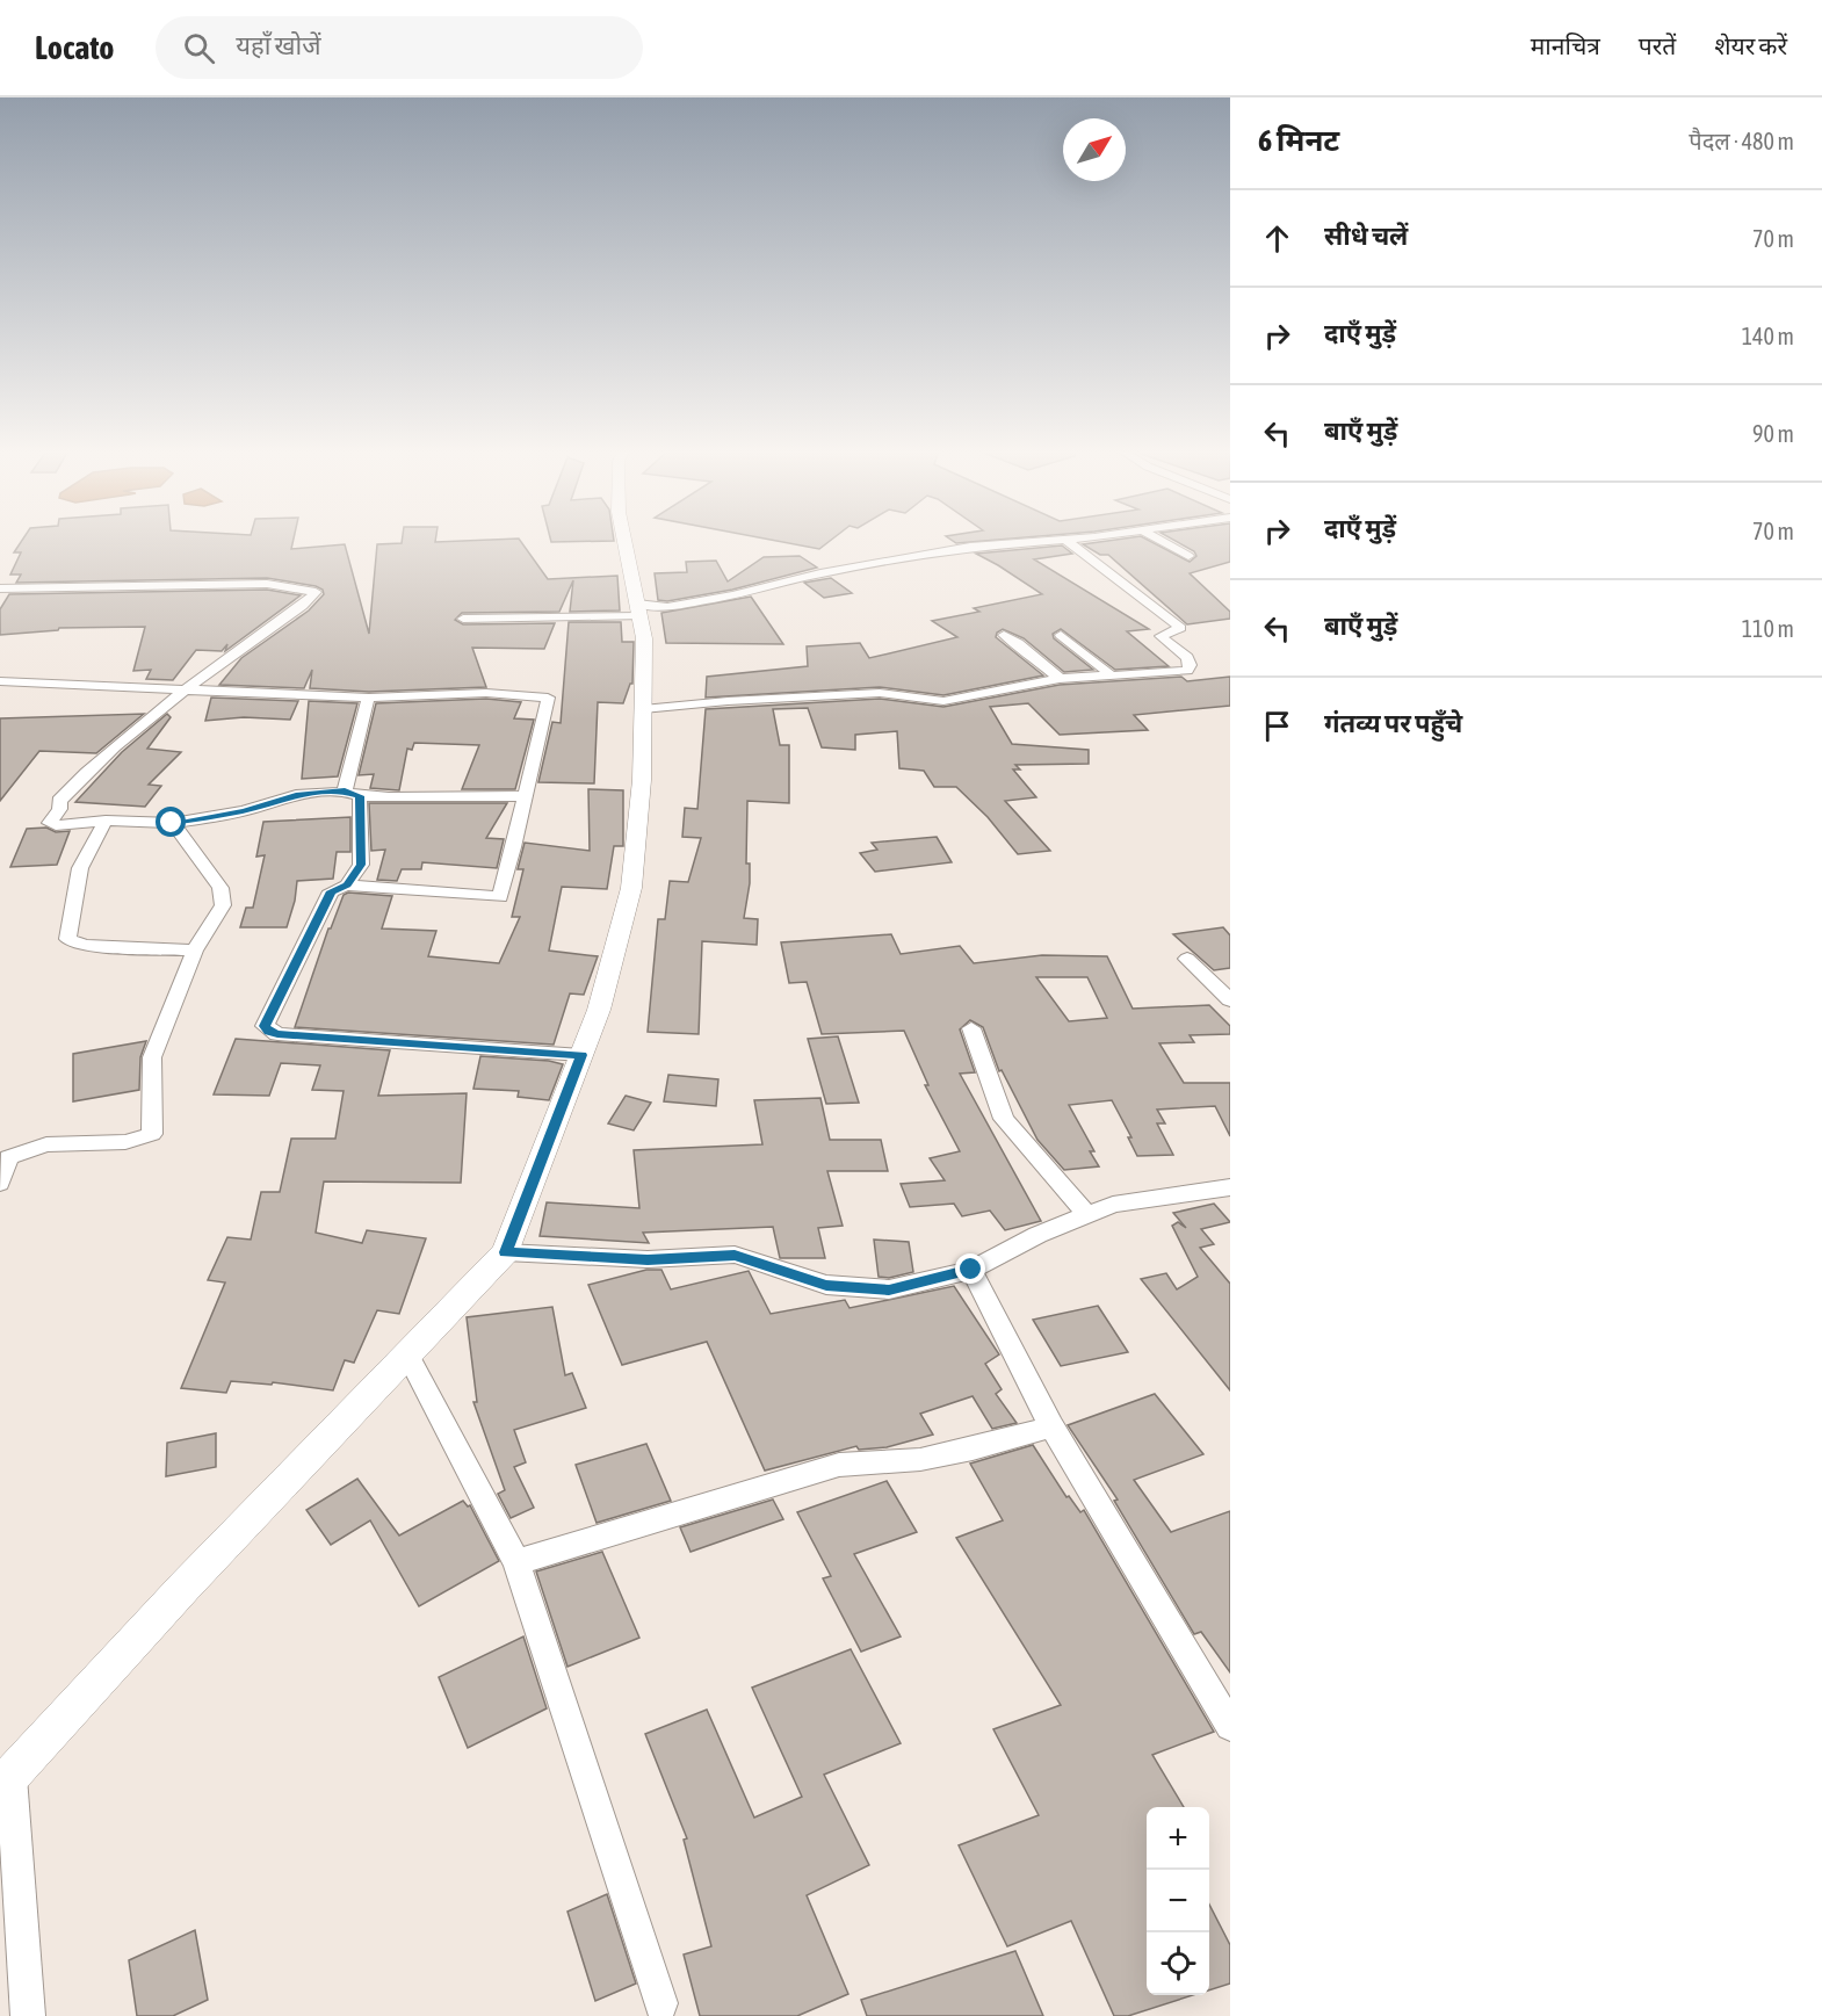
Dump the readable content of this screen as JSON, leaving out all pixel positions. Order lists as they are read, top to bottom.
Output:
{
  "north": "top right",
  "page": {
    "header": "Locato",
    "search": "यहाँ खोजें",
    "nav": ["मानचित्र", "परतें", "शेयर करें"],
    "heading": ["6 मिनट", "पैदल · 480 m"],
    "list": [
      ["सीधे चलें", "70 m"],
      ["दाएँ मुड़ें", "140 m"],
      ["बाएँ मुड़ें", "90 m"],
      ["दाएँ मुड़ें", "70 m"],
      ["बाएँ मुड़ें", "110 m"],
      "गंतव्य पर पहुँचे"
    ],
    "map_buttons": ["+", "−"]
  }
}
